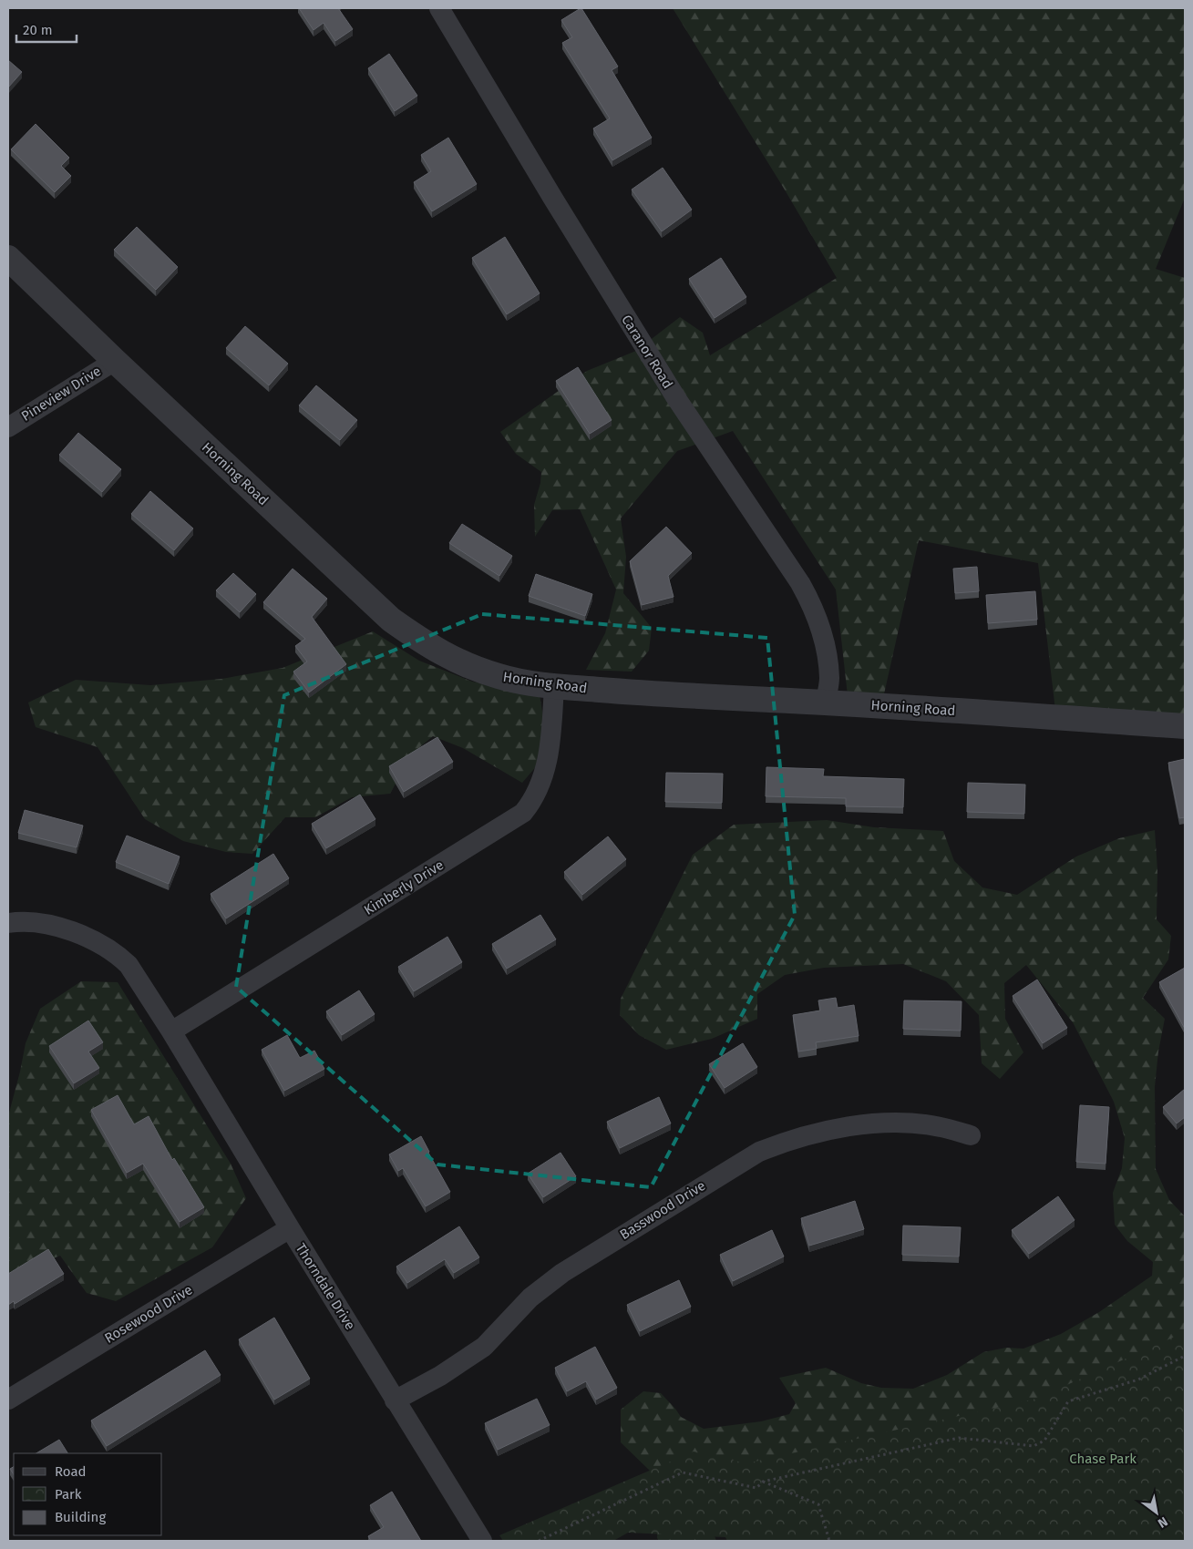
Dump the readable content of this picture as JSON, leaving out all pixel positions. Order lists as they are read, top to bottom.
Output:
{
  "streets": {
    "street": [
      "Caranor Road",
      "Pineview Drive",
      "Horning Road",
      "Kimberly Drive",
      "Basswood Drive",
      "Thorndale Drive",
      "Rosewood Drive"
    ]
  },
  "crossings": [
    ["Caranor Road", "Horning Road"],
    ["Pineview Drive", "Horning Road"],
    ["Horning Road", "Kimberly Drive"],
    ["Kimberly Drive", "Thorndale Drive"],
    ["Basswood Drive", "Thorndale Drive"],
    ["Thorndale Drive", "Rosewood Drive"]
  ],
  "parks": ["Chase Park"],
  "legend": ["Road", "Park", "Building"],
  "scale_bar": "20 m",
  "north": "bottom right"
}
